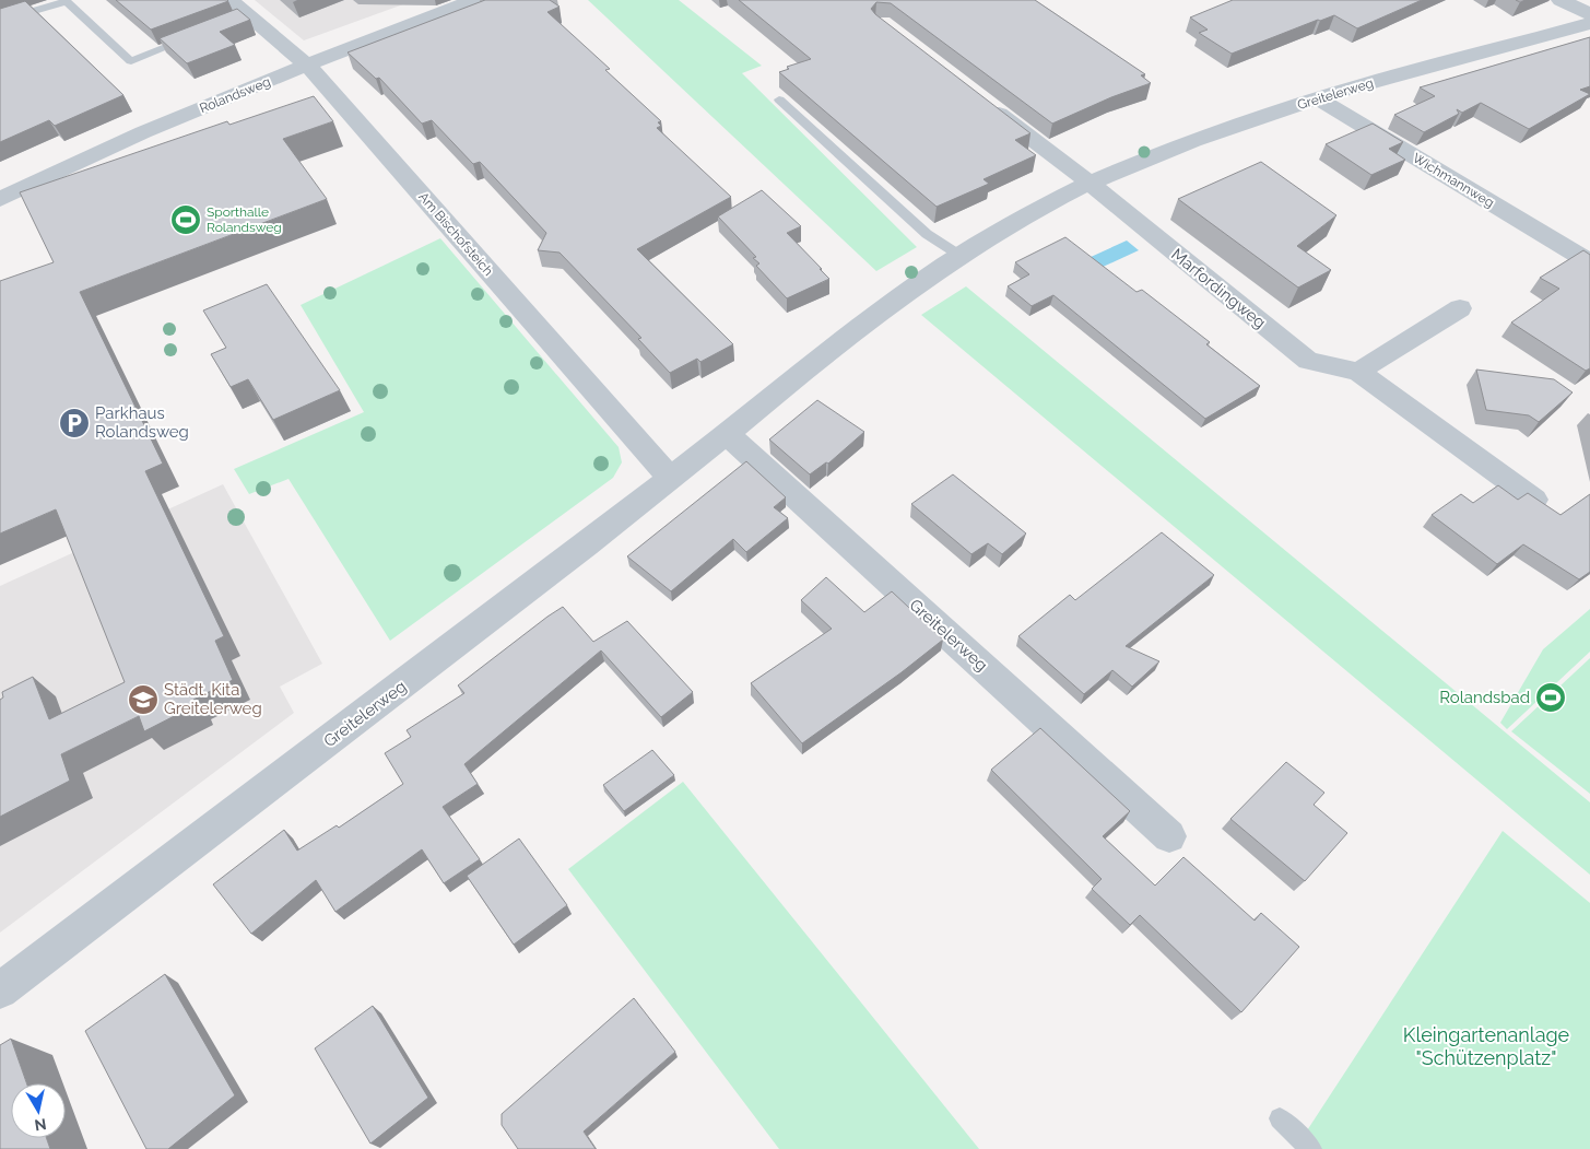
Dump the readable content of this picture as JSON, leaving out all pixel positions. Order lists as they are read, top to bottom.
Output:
{
  "streets": {
    "street": [
      "Greitelerweg",
      "Rolandsweg",
      "Wichmannweg",
      "Am Bischofsteich",
      "Marfordingweg"
    ]
  },
  "crossings": [
    ["Greitelerweg", "Wichmannweg"],
    ["Greitelerweg", "Am Bischofsteich"],
    ["Greitelerweg", "Marfordingweg"],
    ["Rolandsweg", "Am Bischofsteich"]
  ],
  "parks": ["Kleingartenanlage \"Schützenplatz\""],
  "places": {
    "sports": ["Sporthalle Rolandsweg", "Rolandsbad"],
    "parking": ["Parkhaus Rolandsweg"],
    "school or university": ["Städt. Kita Greitelerweg"]
  },
  "north": "bottom"
}
